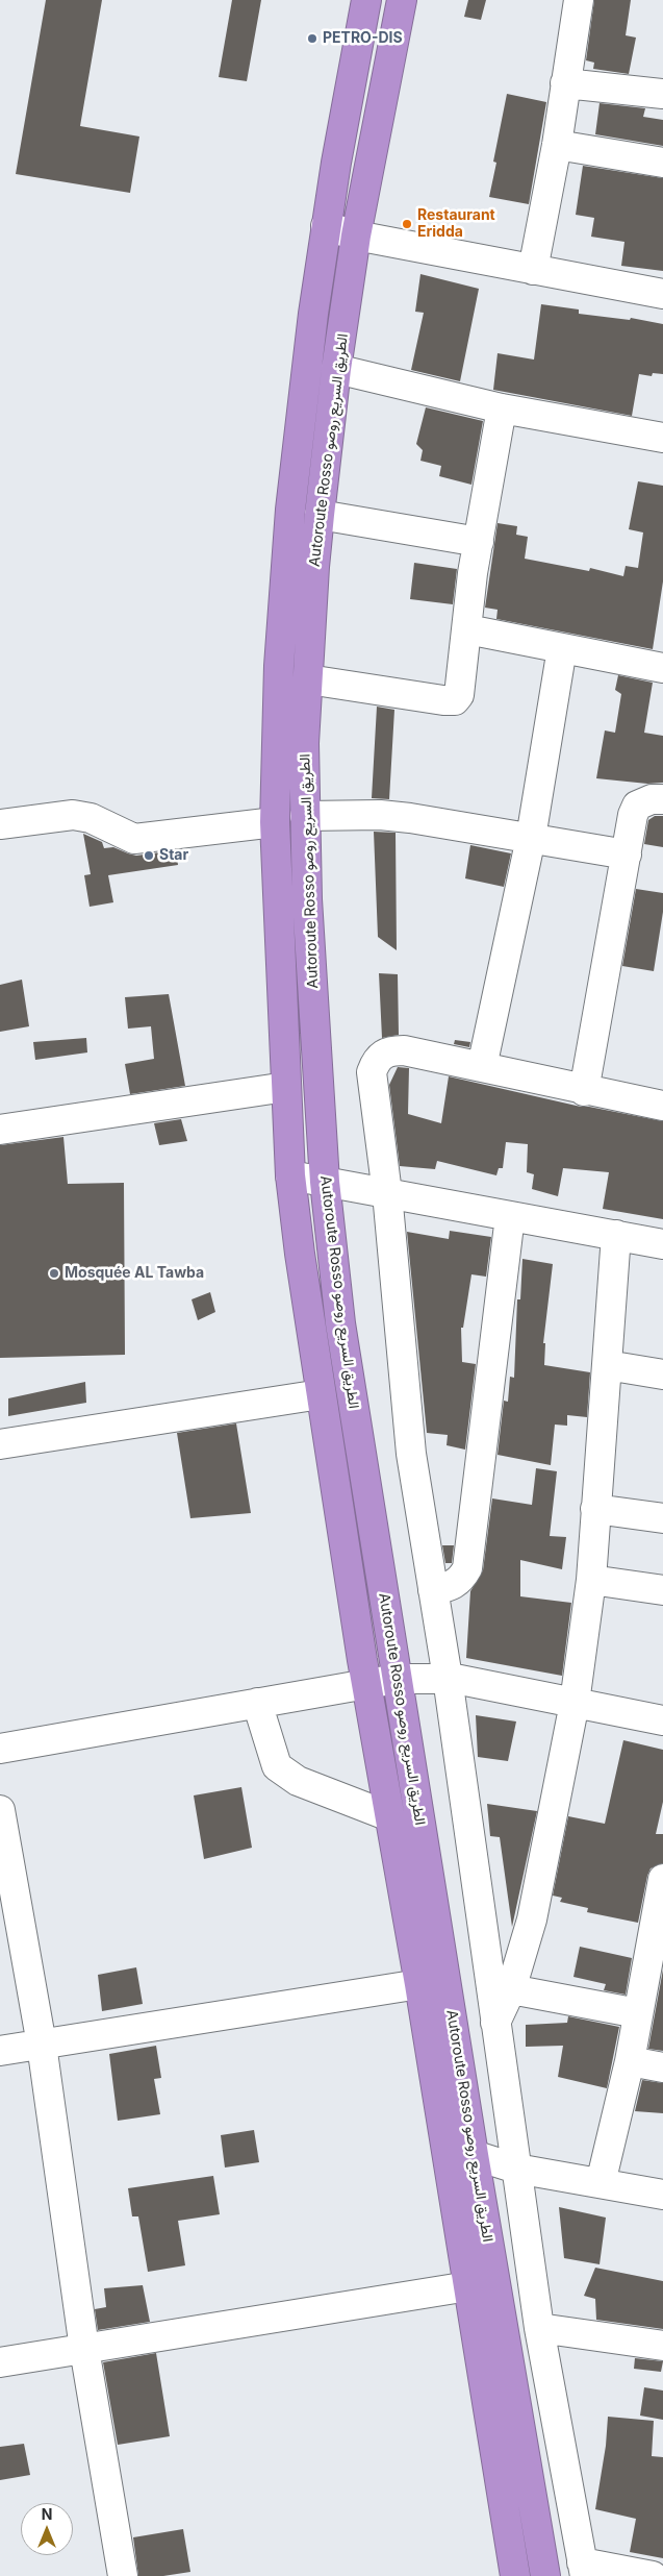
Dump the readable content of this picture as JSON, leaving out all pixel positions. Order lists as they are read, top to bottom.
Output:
{
  "streets": {
    "highway": ["Autoroute Rosso الطريق السريع روصو"]
  },
  "places": [
    "PETRO-DIS",
    "Restaurant Eridda",
    "Star",
    "Mosquée AL Tawba"
  ],
  "north": "top"
}
